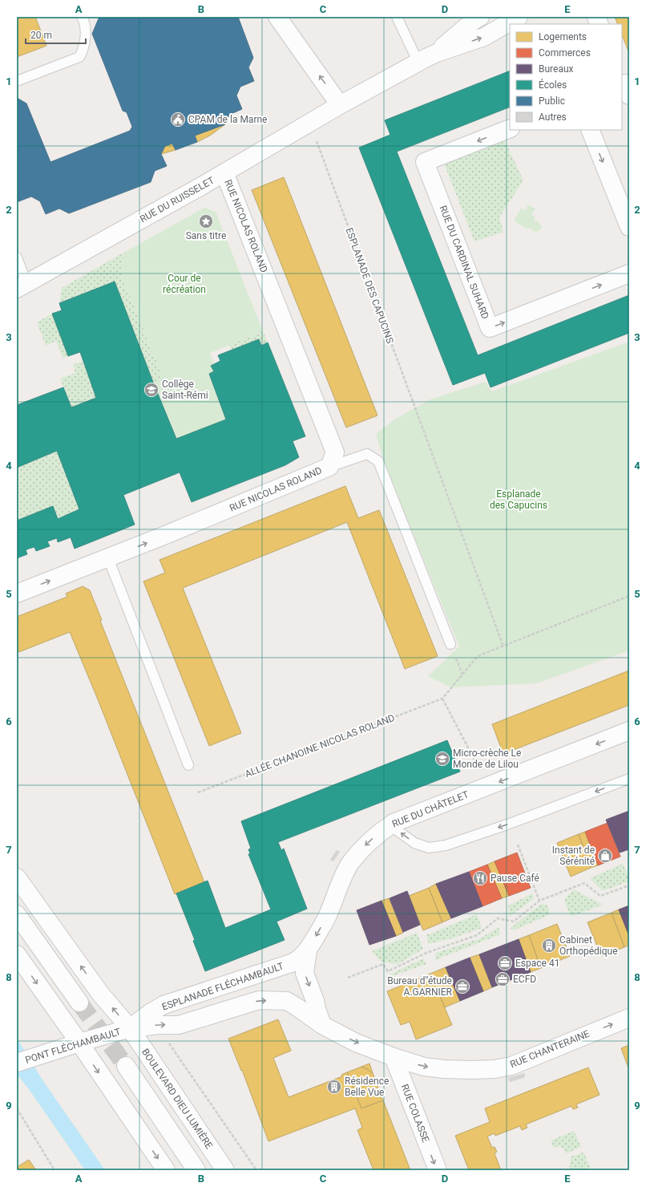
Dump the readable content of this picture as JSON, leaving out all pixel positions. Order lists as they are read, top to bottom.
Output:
{
  "streets": {
    "street": [
      "RUE DU RUISSELET",
      "RUE NICOLAS ROLAND",
      "RUE DU CARDINAL SUHARD",
      "RUE DU CHÂTELET",
      "ESPLANADE FLÉCHAMBAULT",
      "PONT FLÉCHAMBAULT",
      "RUE CHANTERAINE",
      "BOULEVARD DIEU LUMIÈRE",
      "RUE COLASSE"
    ],
    "path": ["ESPLANADE DES CAPUCINS", "ALLÉE CHANOINE NICOLAS ROLAND"]
  },
  "crossings": [
    ["RUE DU RUISSELET", "RUE NICOLAS ROLAND"],
    ["RUE DU RUISSELET", "ESPLANADE DES CAPUCINS"],
    ["RUE DU CHÂTELET", "ESPLANADE FLÉCHAMBAULT"],
    ["ESPLANADE FLÉCHAMBAULT", "PONT FLÉCHAMBAULT"],
    ["ESPLANADE FLÉCHAMBAULT", "RUE CHANTERAINE"],
    ["ESPLANADE FLÉCHAMBAULT", "BOULEVARD DIEU LUMIÈRE"],
    ["ESPLANADE FLÉCHAMBAULT", "RUE COLASSE"],
    ["PONT FLÉCHAMBAULT", "BOULEVARD DIEU LUMIÈRE"],
    ["RUE CHANTERAINE", "RUE COLASSE"]
  ],
  "one_way": [
    "RUE NICOLAS ROLAND",
    "RUE DU CHÂTELET",
    "ESPLANADE FLÉCHAMBAULT",
    "RUE CHANTERAINE",
    "RUE COLASSE"
  ],
  "parks": ["Cour de récréation", "Esplanade des Capucins"],
  "places": {
    "public building": ["CPAM de la Marne"],
    "place": ["Sans titre"],
    "school or university": ["Collège Saint-Rémi", "Micro-crèche Le Monde de Lilou"],
    "shop": ["Instant de Sérénité"],
    "restaurant": ["Pause Café"],
    "building": ["Cabinet Orthopédique", "Résidence Belle Vue"],
    "office": ["Espace 41", "ECFD", "Bureau d\"étude A.GARNIER"]
  },
  "legend": [
    "Logements",
    "Commerces",
    "Bureaux",
    "Écoles",
    "Public",
    "Autres"
  ],
  "scale_bar": "20 m",
  "grid": {
    "columns": [
      "A",
      "B",
      "C",
      "D",
      "E"
    ],
    "rows": [
      "1",
      "2",
      "3",
      "4",
      "5",
      "6",
      "7",
      "8",
      "9"
    ]
  }
}
